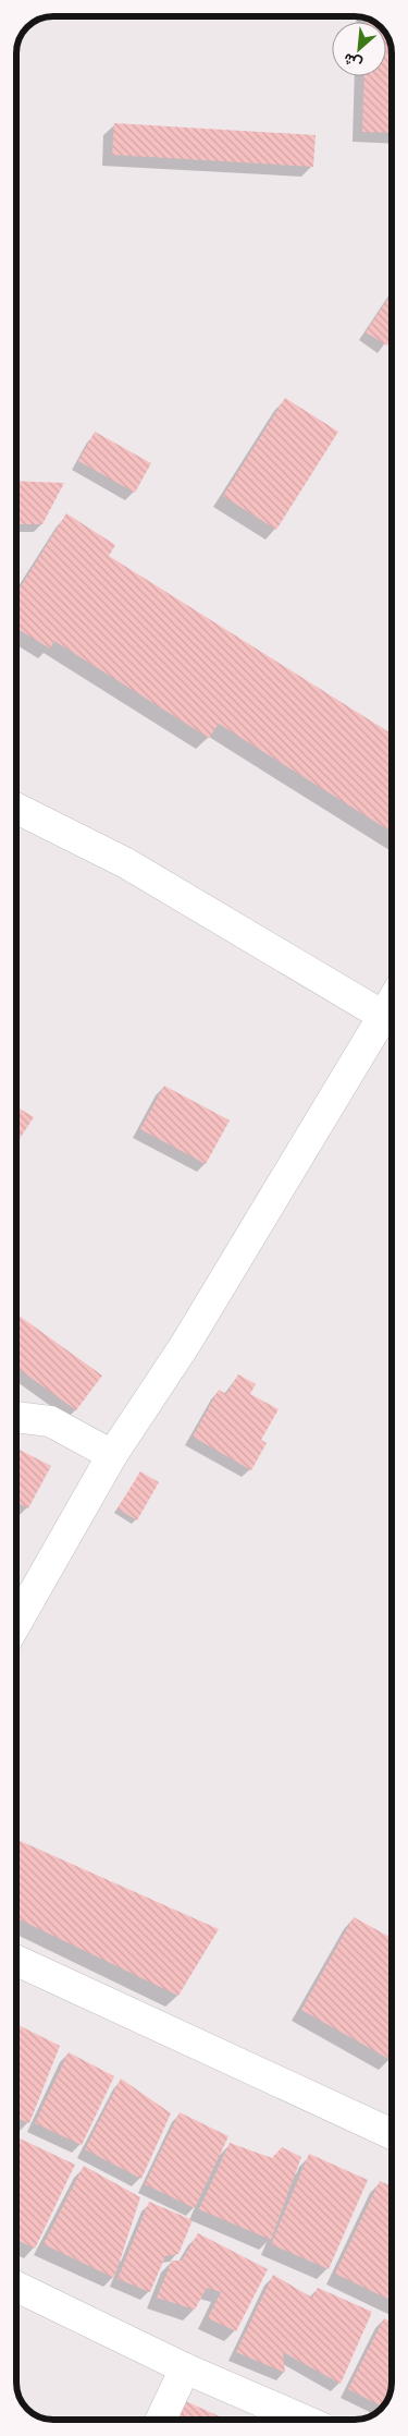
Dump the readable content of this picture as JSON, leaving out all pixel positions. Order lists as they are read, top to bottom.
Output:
{
  "north": "bottom left"
}
